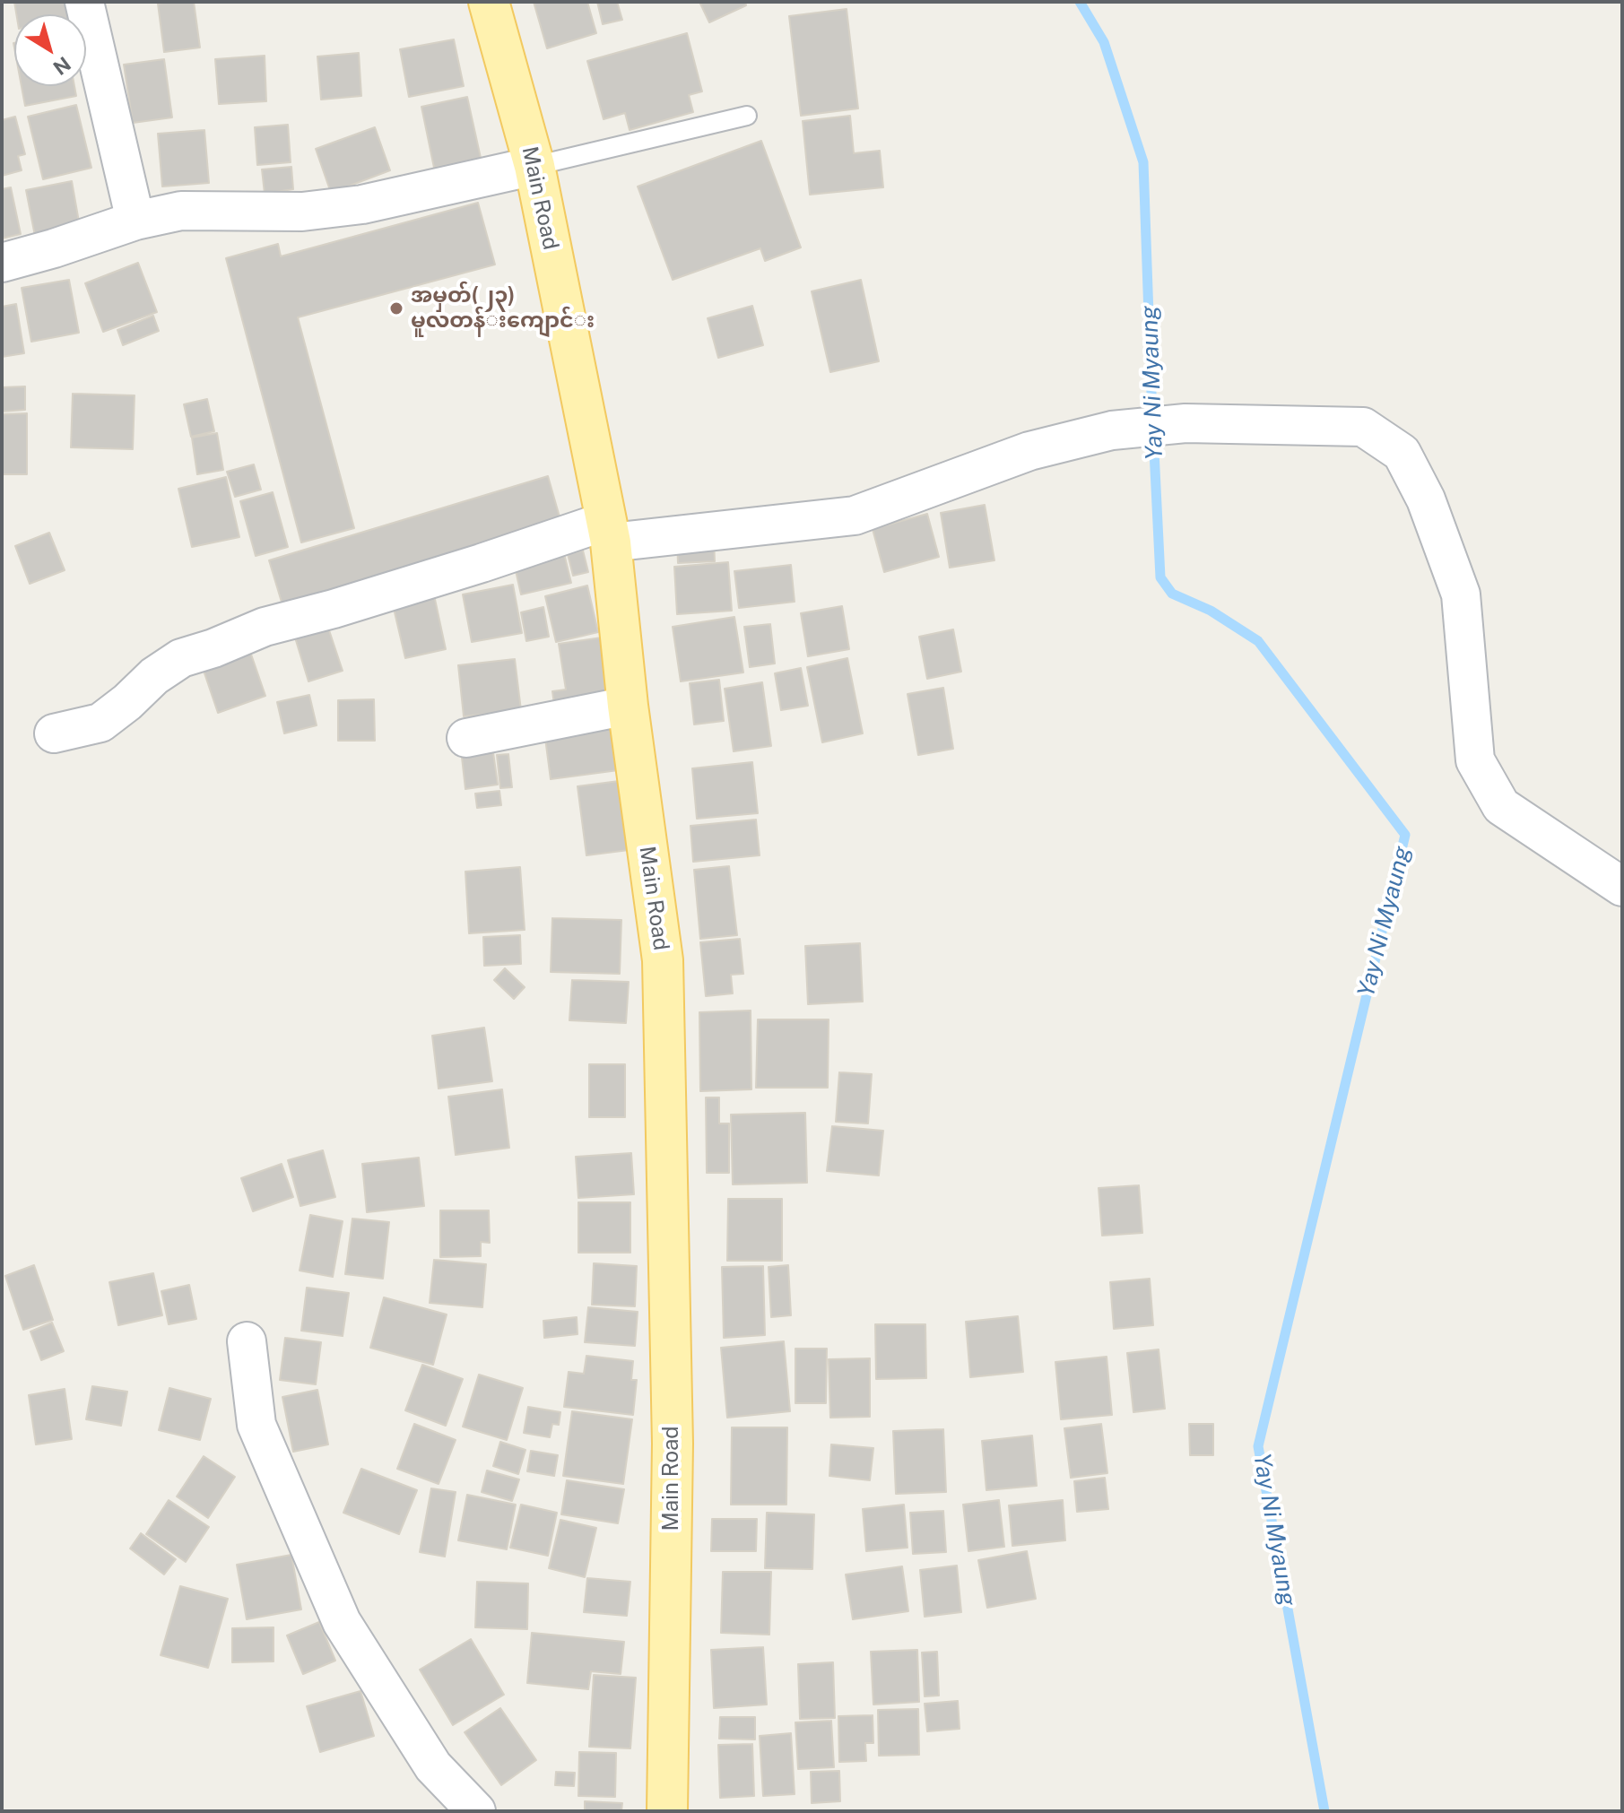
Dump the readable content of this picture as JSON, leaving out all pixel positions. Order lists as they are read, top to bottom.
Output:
{
  "streets": {
    "main road": ["Main Road"]
  },
  "water": ["Yay Ni Myaung"],
  "places": ["အမှတ်(၂၃) မူလတန်‌း‌ကျောင်‌း"],
  "north": "bottom right"
}
